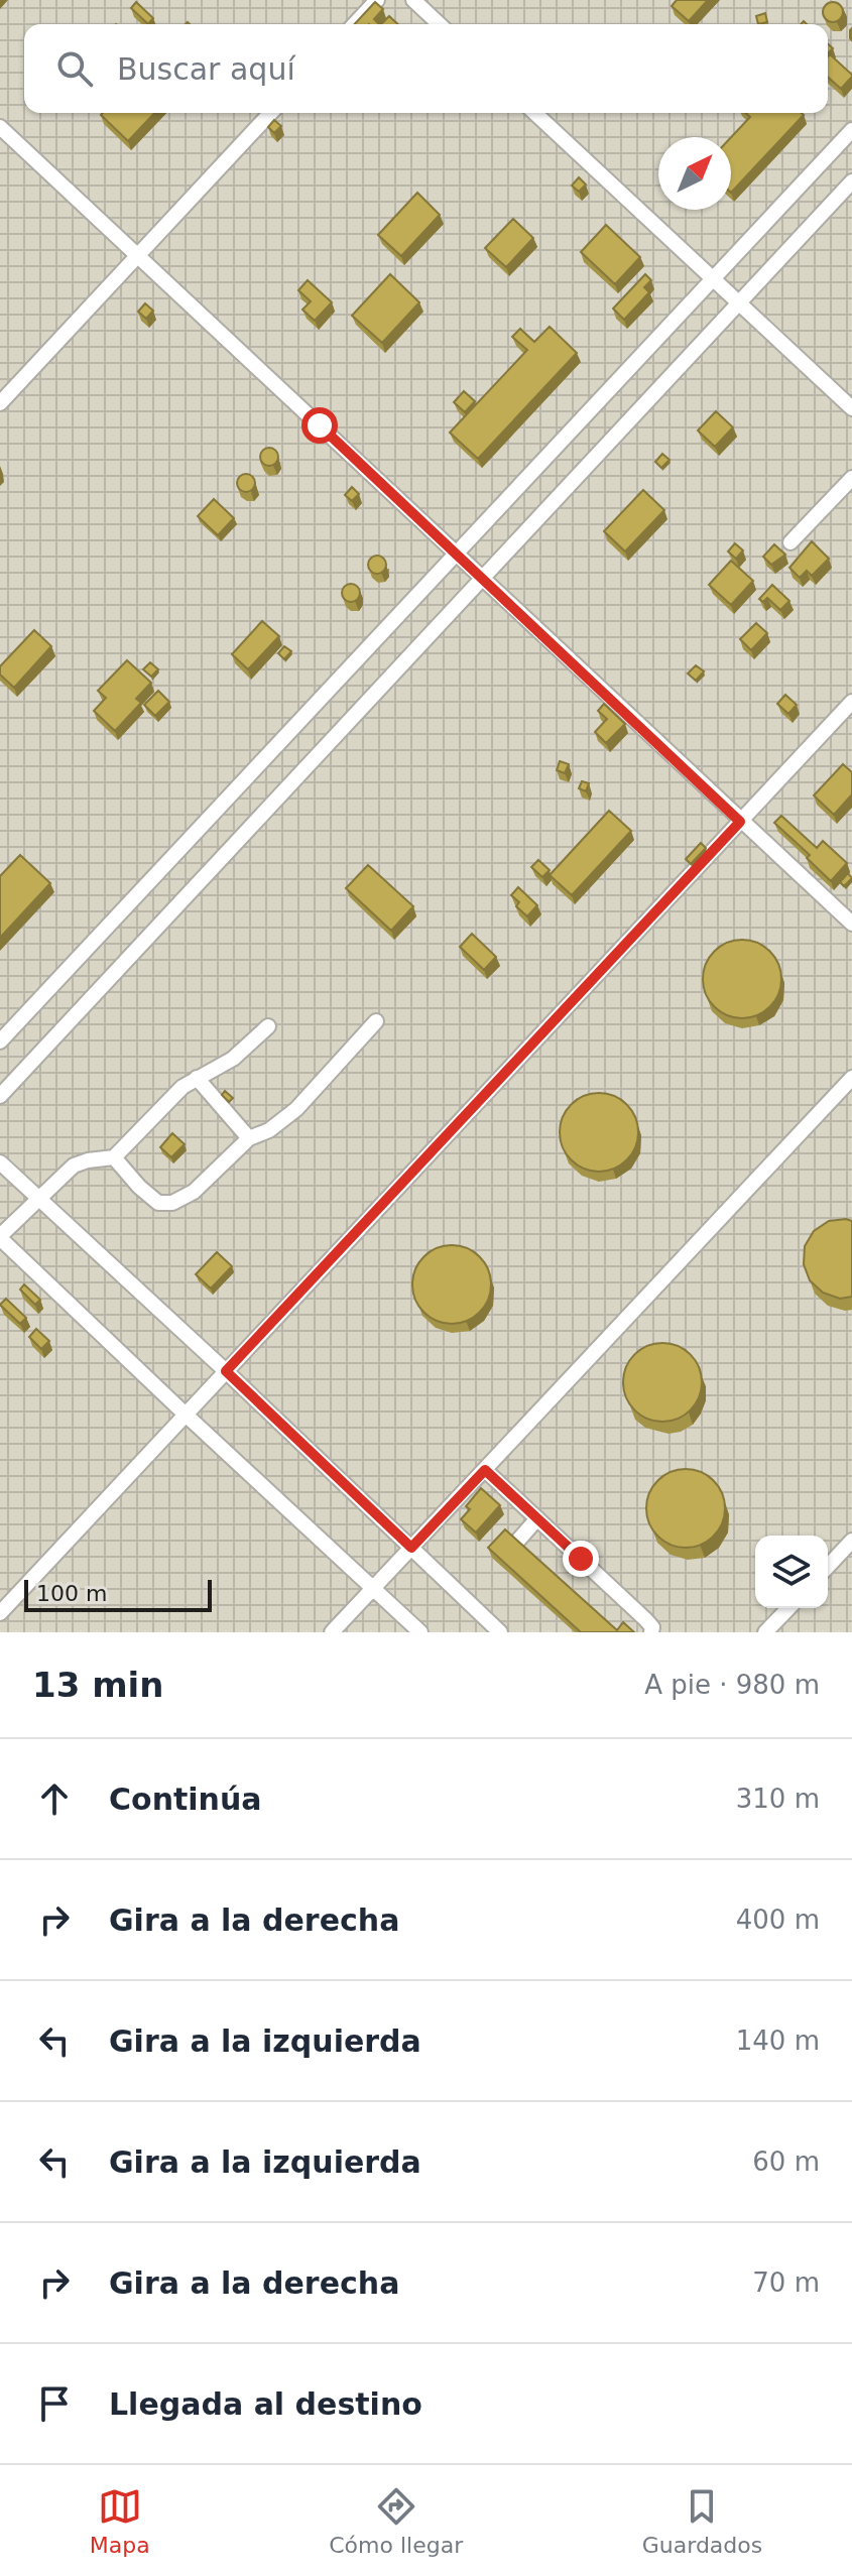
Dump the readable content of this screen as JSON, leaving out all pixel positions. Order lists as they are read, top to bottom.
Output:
{
  "scale_bar": "100 m",
  "north": "top right",
  "page": {
    "search": "Buscar aquí",
    "scale": "100 m",
    "heading": ["13 min", "A pie · 980 m"],
    "list": [
      ["Continúa", "310 m"],
      ["Gira a la derecha", "400 m"],
      ["Gira a la izquierda", "140 m"],
      ["Gira a la izquierda", "60 m"],
      ["Gira a la derecha", "70 m"],
      "Llegada al destino"
    ],
    "nav": ["Mapa", "Cómo llegar", "Guardados"]
  }
}
